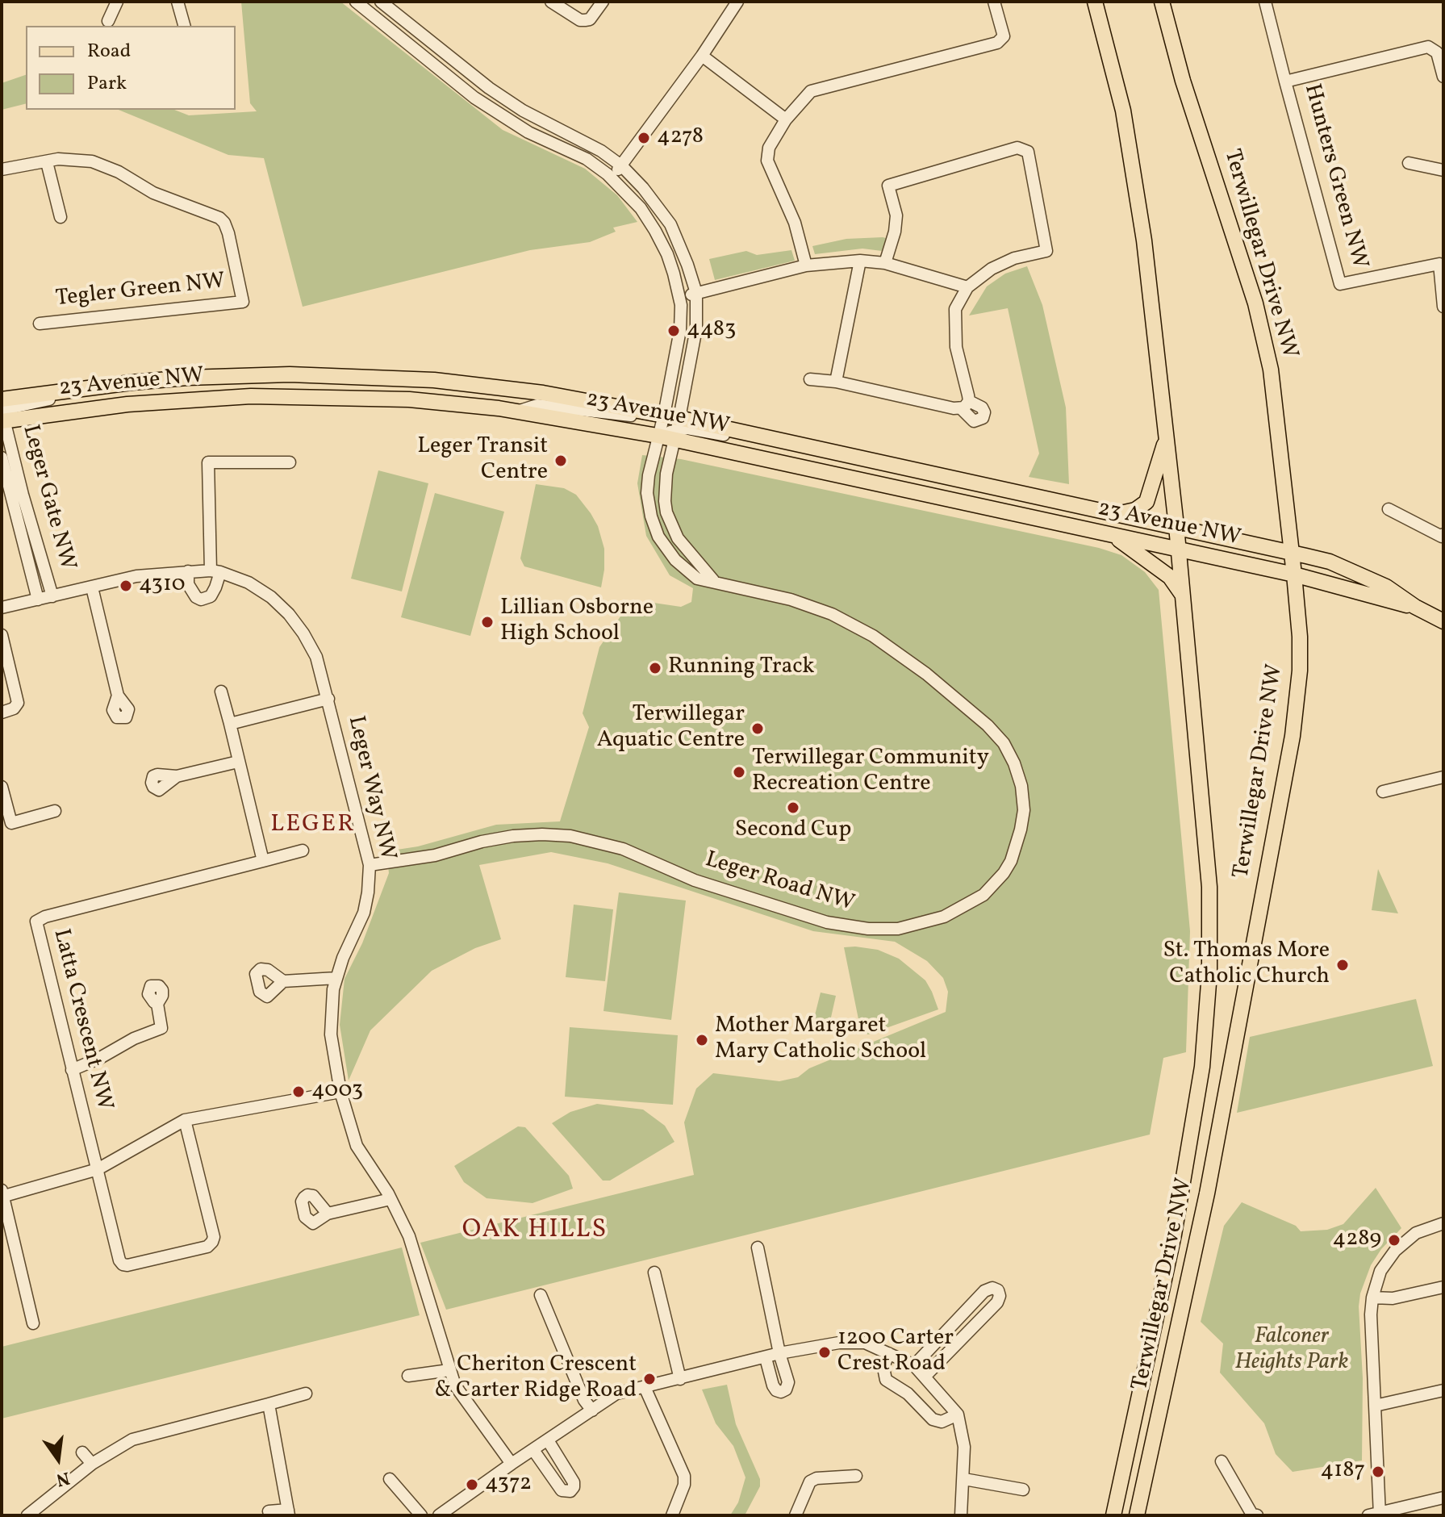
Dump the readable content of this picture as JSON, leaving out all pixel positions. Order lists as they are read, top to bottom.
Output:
{
  "streets": {
    "main road": ["Terwillegar Drive NW", "23 Avenue NW"],
    "street": [
      "Hunters Green NW",
      "Tegler Green NW",
      "Leger Gate NW",
      "Leger Way NW",
      "Leger Road NW",
      "Latta Crescent NW"
    ]
  },
  "crossings": [
    ["Terwillegar Drive NW", "23 Avenue NW"],
    ["23 Avenue NW", "Leger Gate NW"],
    ["23 Avenue NW", "Leger Road NW"],
    ["Leger Gate NW", "Leger Way NW"],
    ["Leger Way NW", "Leger Road NW"]
  ],
  "districts": ["LEGER", "OAK HILLS"],
  "parks": ["Falconer Heights Park"],
  "places": [
    "4278",
    "4483",
    "Leger Transit Centre",
    "4310",
    "Lillian Osborne High School",
    "Running Track",
    "Terwillegar Aquatic Centre",
    "Terwillegar Community Recreation Centre",
    "Second Cup",
    "St. Thomas More Catholic Church",
    "Mother Margaret Mary Catholic School",
    "4003",
    "4289",
    "1200 Carter Crest Road",
    "Cheriton Crescent & Carter Ridge Road",
    "4187",
    "4372"
  ],
  "legend": ["Road", "Park"],
  "north": "bottom"
}
